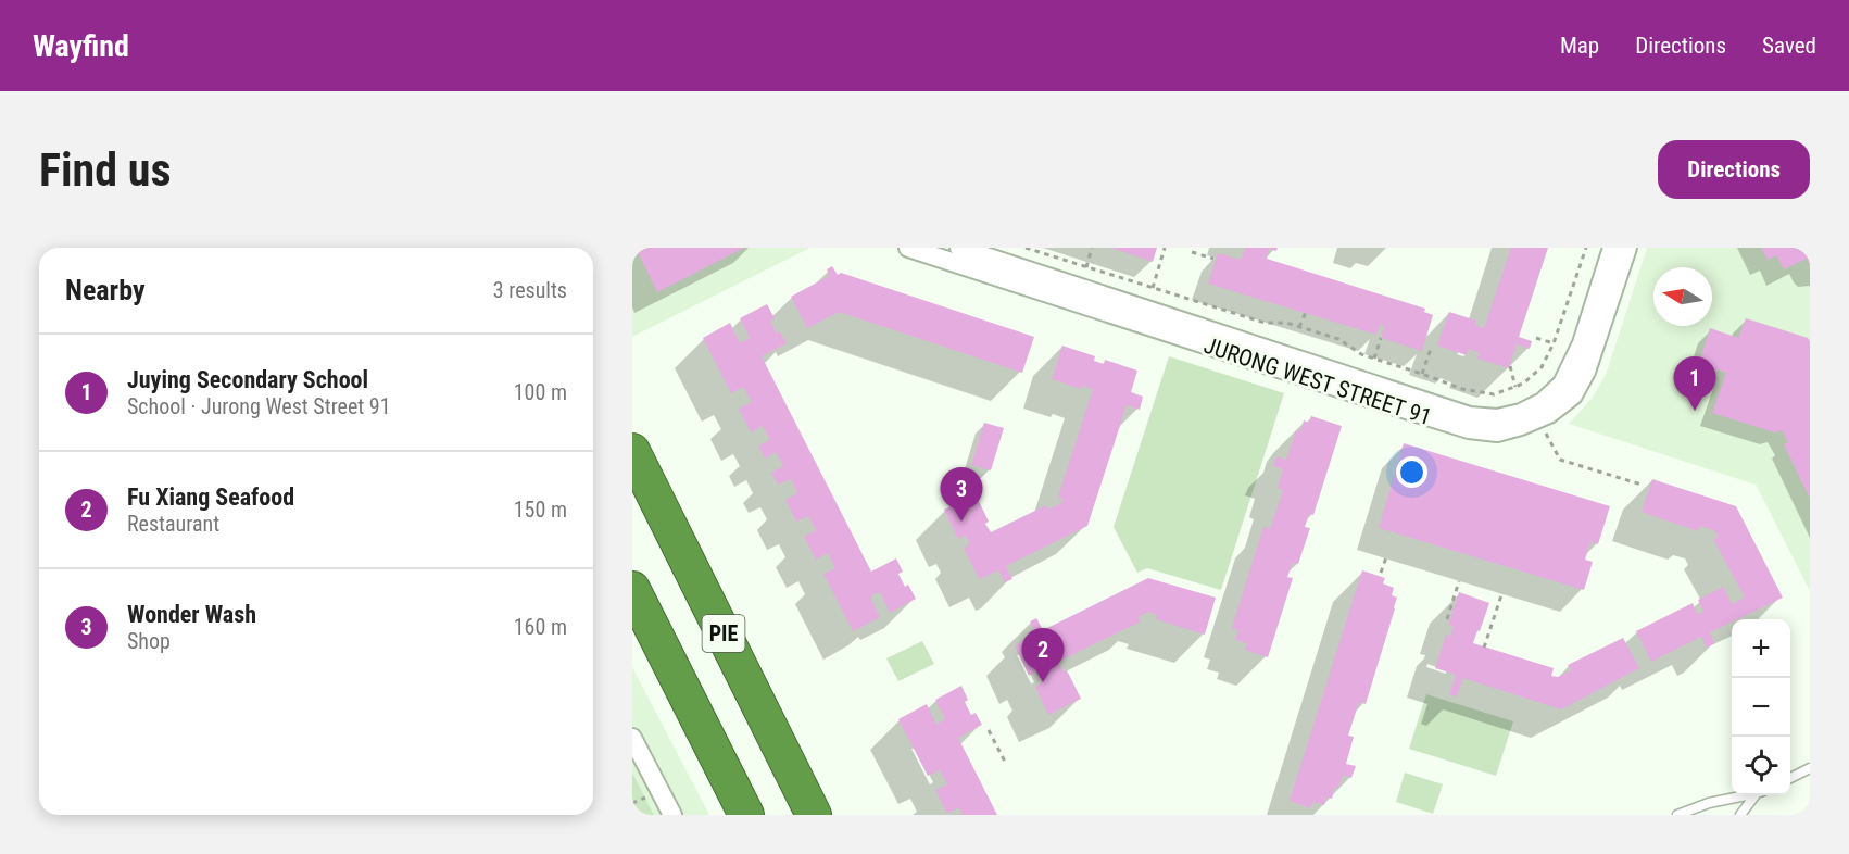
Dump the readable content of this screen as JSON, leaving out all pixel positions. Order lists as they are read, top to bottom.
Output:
{
  "streets": {
    "highway": ["PIE"],
    "street": ["JURONG WEST STREET 91"]
  },
  "north": "left",
  "page": {
    "header": "Wayfind",
    "nav": ["Map", "Directions", "Saved"],
    "buttons": "Directions",
    "title": "Find us",
    "heading": ["Nearby", "3 results"],
    "list": [
      {
        "mark": "1",
        "name": "Juying Secondary School",
        "note": "School · Jurong West Street 91",
        "value": "100 m"
      },
      {
        "mark": "2",
        "name": "Fu Xiang Seafood",
        "note": "Restaurant",
        "value": "150 m"
      },
      {
        "mark": "3",
        "name": "Wonder Wash",
        "note": "Shop",
        "value": "160 m"
      }
    ],
    "pins": ["1", "3", "2"],
    "map_buttons": ["+", "−"]
  }
}
